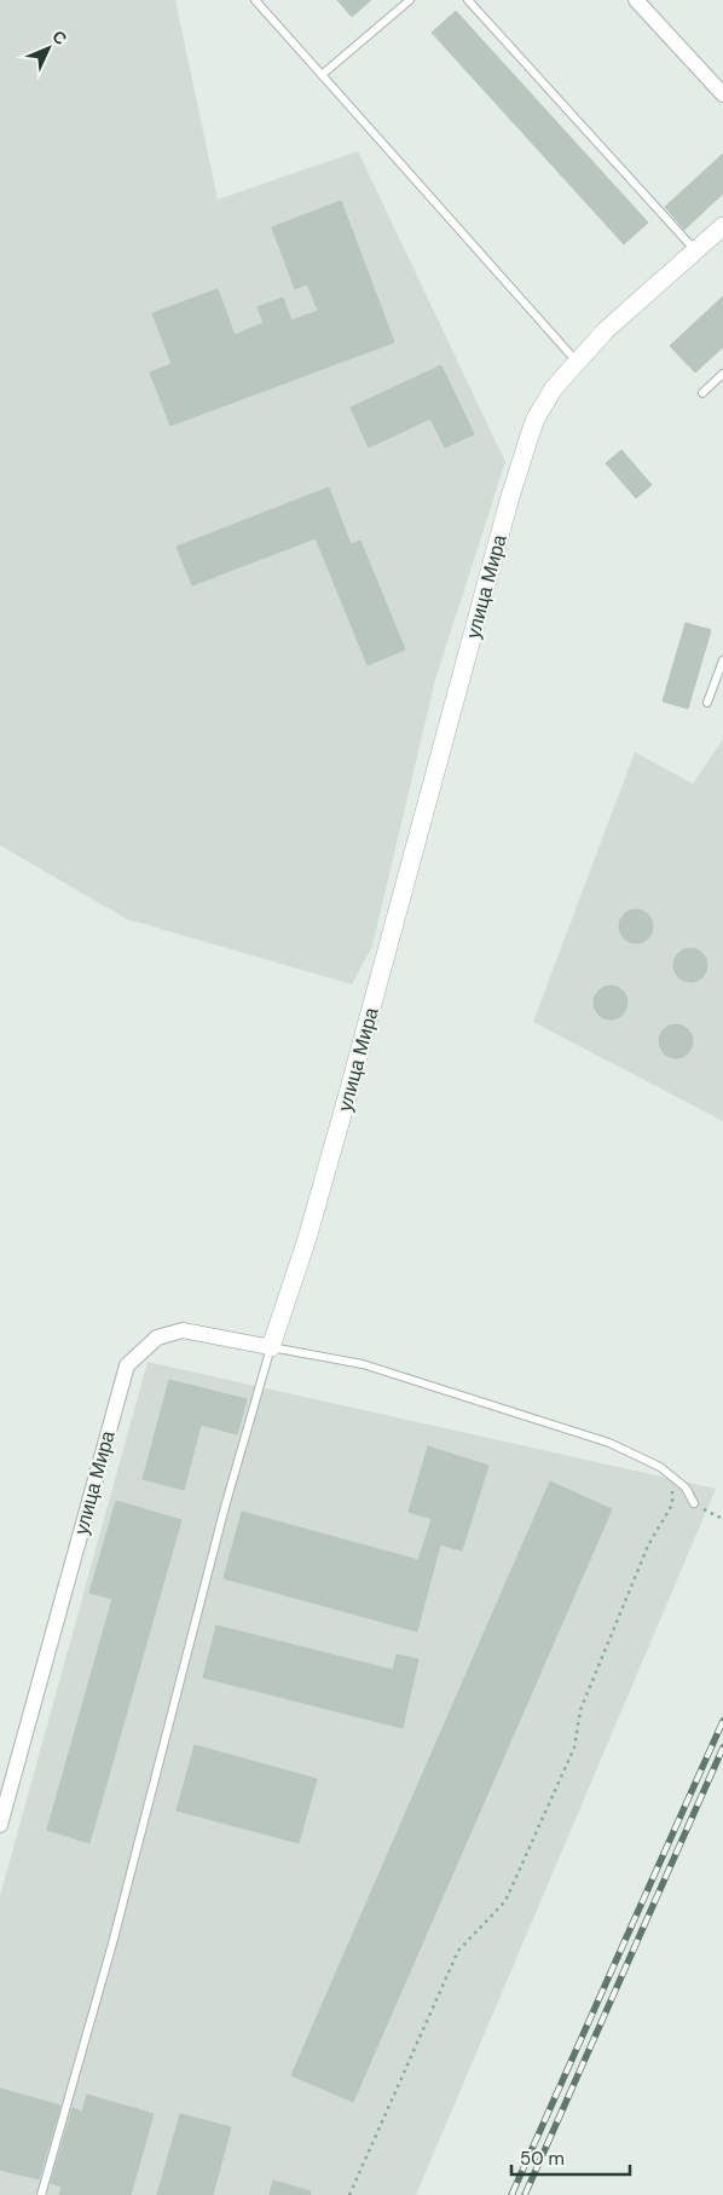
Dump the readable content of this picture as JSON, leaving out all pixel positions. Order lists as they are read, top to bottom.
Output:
{
  "streets": {
    "street": ["улица Мира"]
  },
  "scale_bar": "50 m",
  "north": "top right"
}
